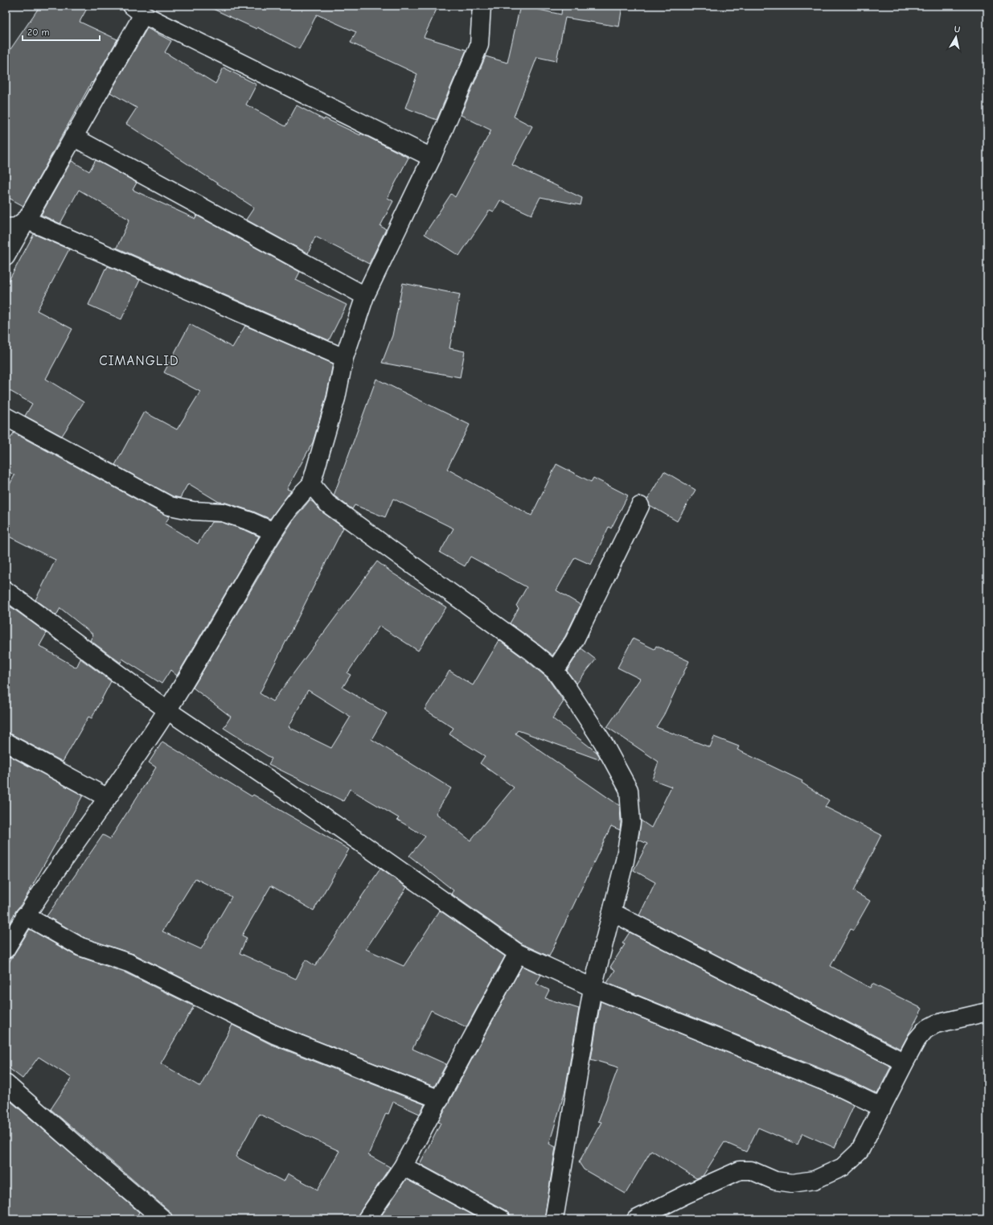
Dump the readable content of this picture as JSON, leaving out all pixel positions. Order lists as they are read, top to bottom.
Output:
{
  "districts": ["CIMANGLID"],
  "scale_bar": "20 m",
  "north": "top"
}
